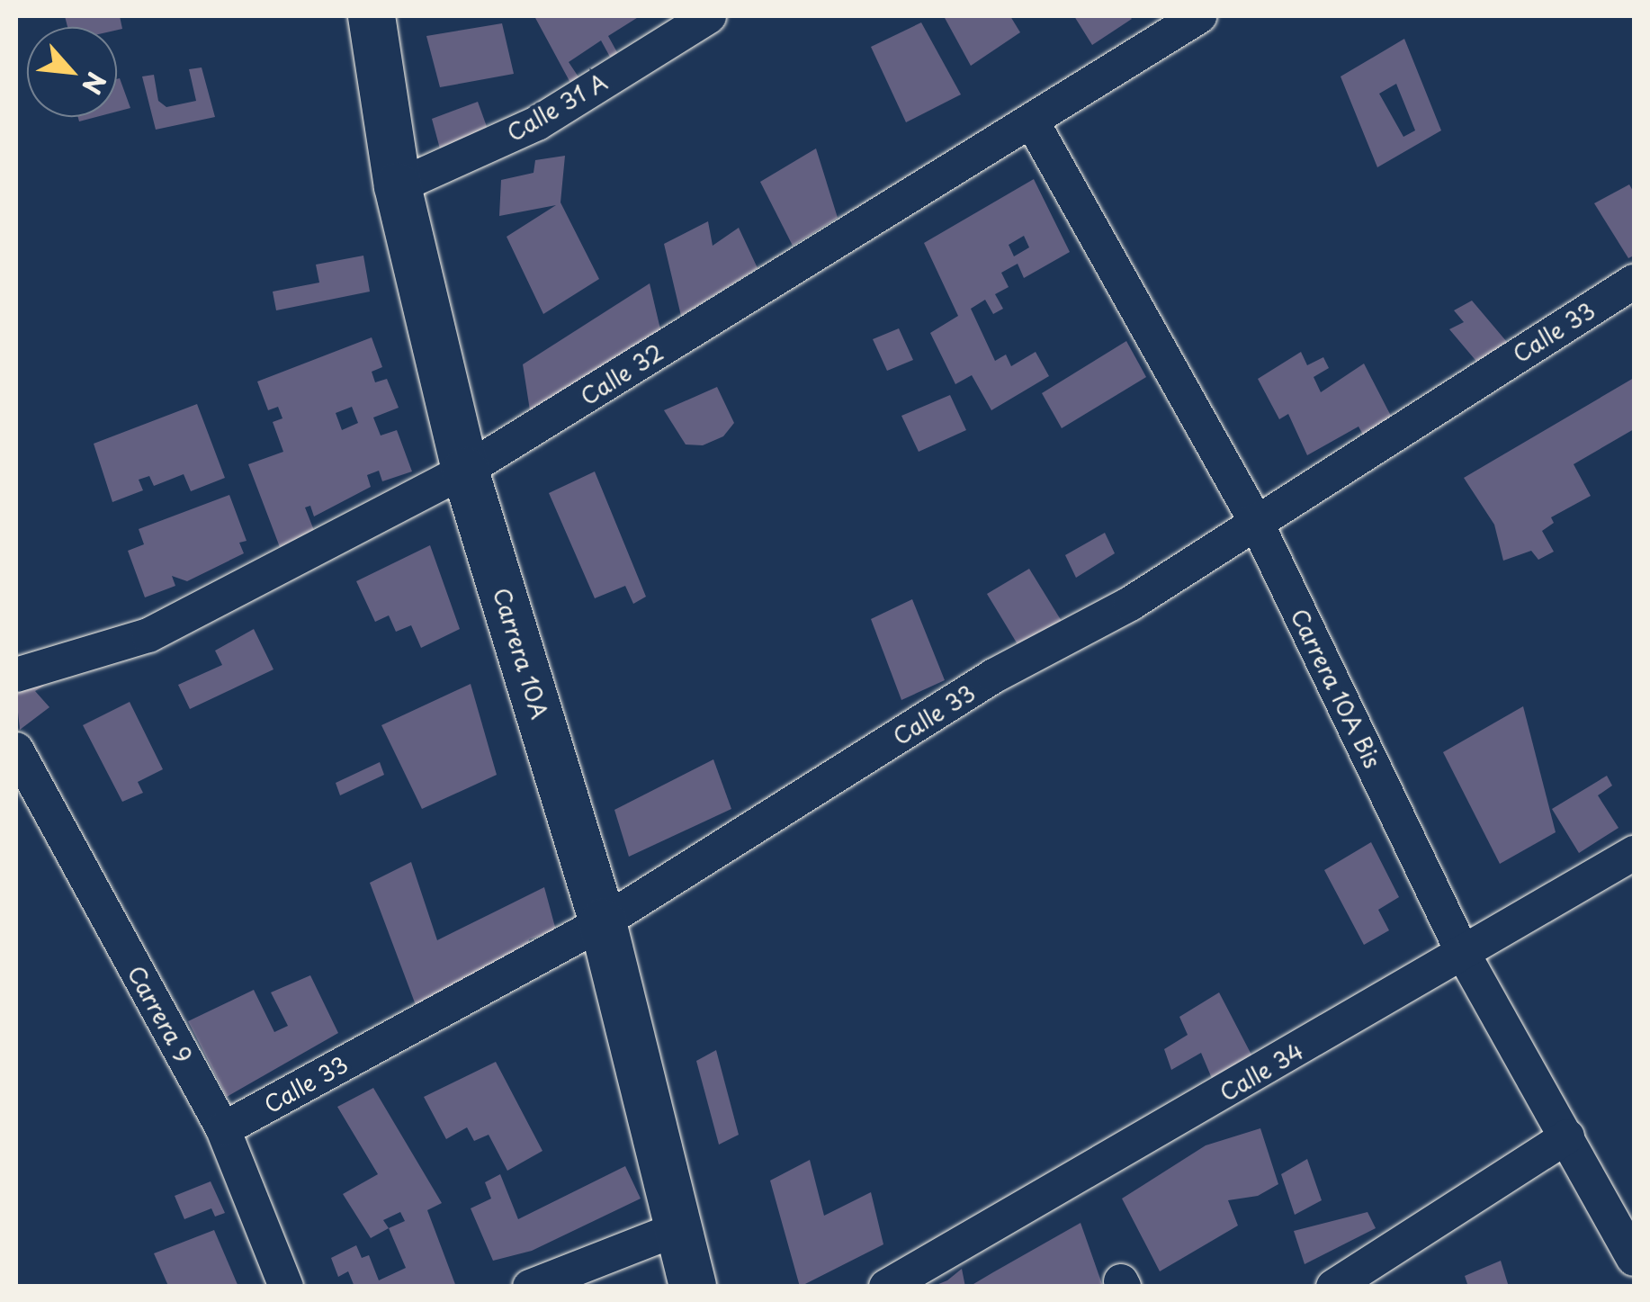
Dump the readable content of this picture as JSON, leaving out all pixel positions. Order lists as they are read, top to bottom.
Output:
{
  "streets": {
    "street": [
      "Calle 31 A",
      "Calle 33",
      "Calle 32",
      "Carrera 10A",
      "Carrera 10A Bis",
      "Carrera 9",
      "Calle 34"
    ]
  },
  "crossings": [
    ["Calle 31 A", "Carrera 10A"],
    ["Calle 33", "Carrera 10A"],
    ["Calle 33", "Carrera 10A Bis"],
    ["Calle 33", "Carrera 9"],
    ["Calle 32", "Carrera 10A"],
    ["Calle 32", "Carrera 10A Bis"],
    ["Carrera 10A Bis", "Calle 34"]
  ],
  "north": "bottom right"
}
